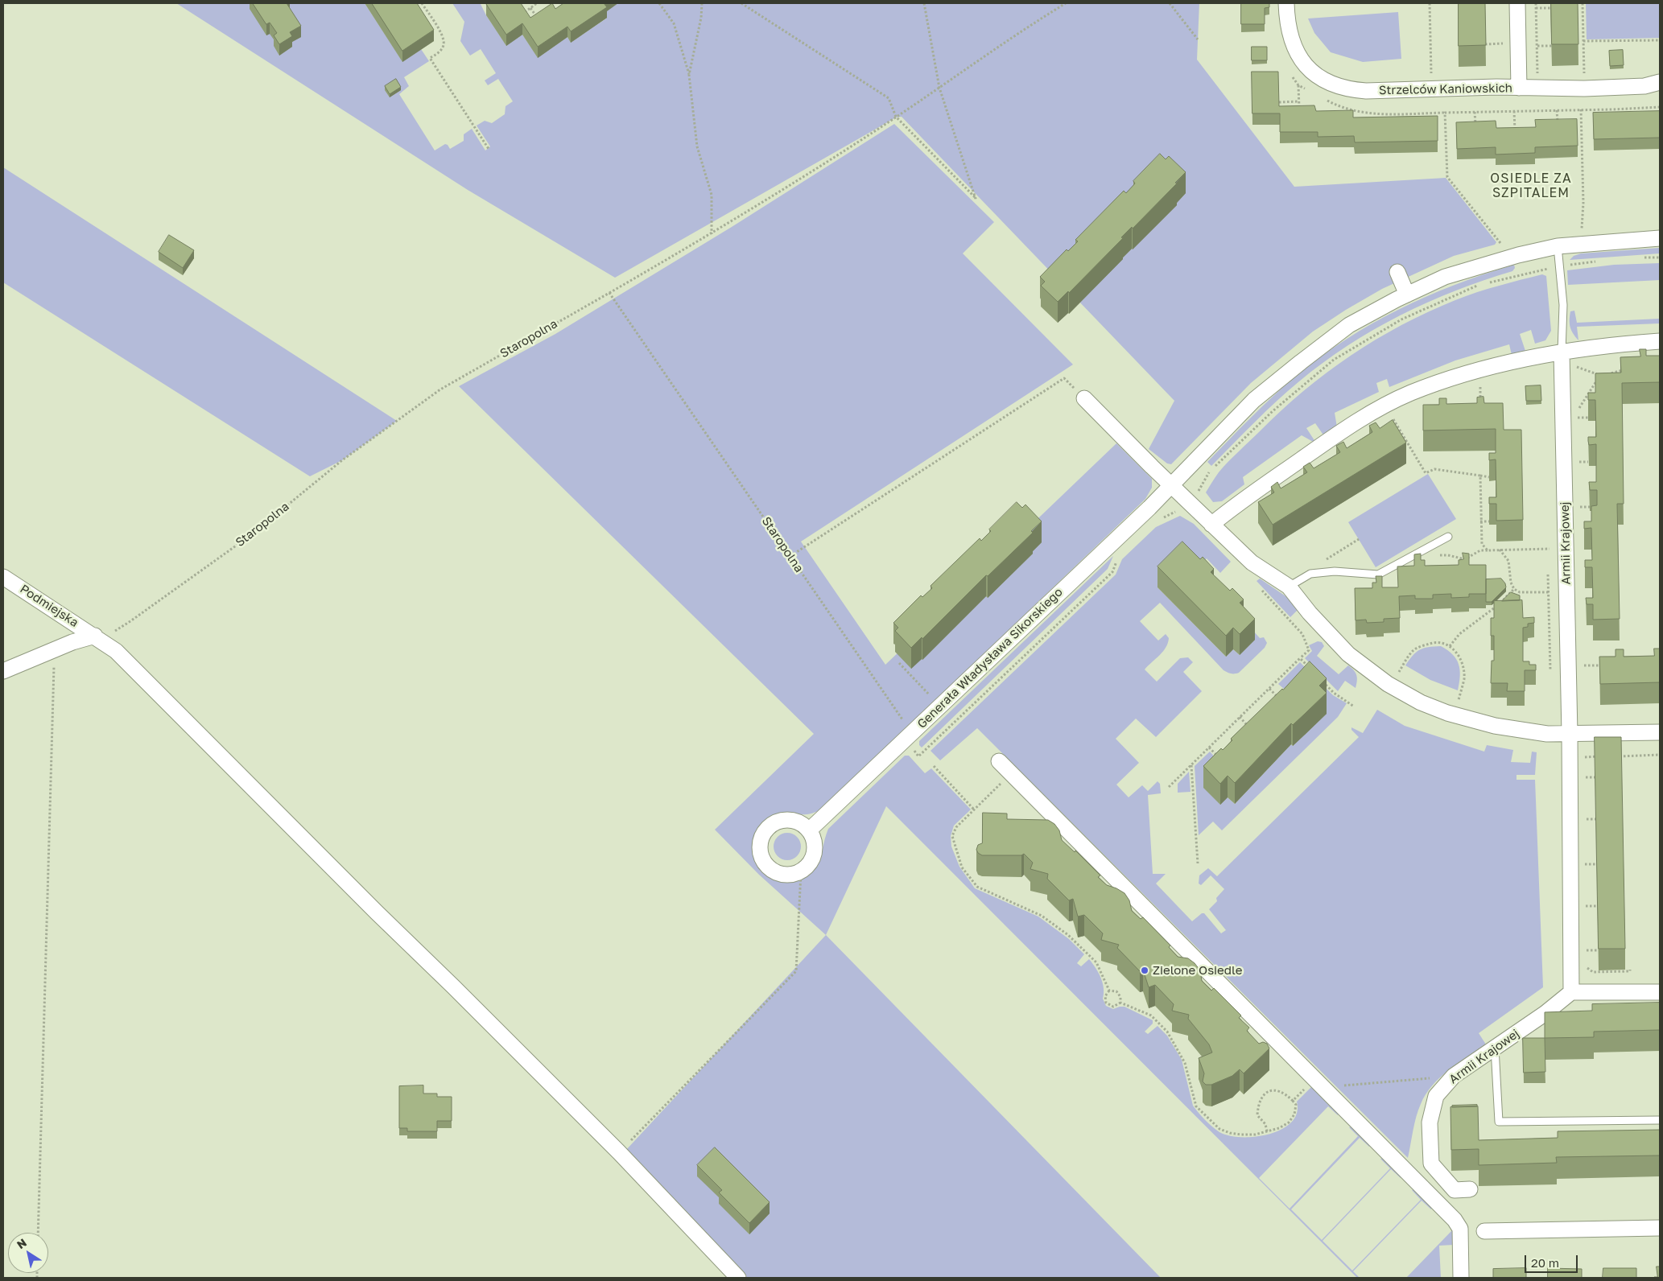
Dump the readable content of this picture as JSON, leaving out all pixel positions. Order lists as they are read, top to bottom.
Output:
{
  "streets": {
    "street": [
      "Strzelców Kaniowskich",
      "Armii Krajowej",
      "Podmiejska",
      "Generała Władysława Sikorskiego"
    ],
    "path": ["Staropolna"]
  },
  "crossings": [
    ["Staropolna", "Podmiejska"],
    ["Staropolna", "Generała Władysława Sikorskiego"]
  ],
  "districts": ["OSIEDLE ZA SZPITALEM"],
  "places": ["Zielone Osiedle"],
  "scale_bar": "20 m",
  "north": "top left"
}
